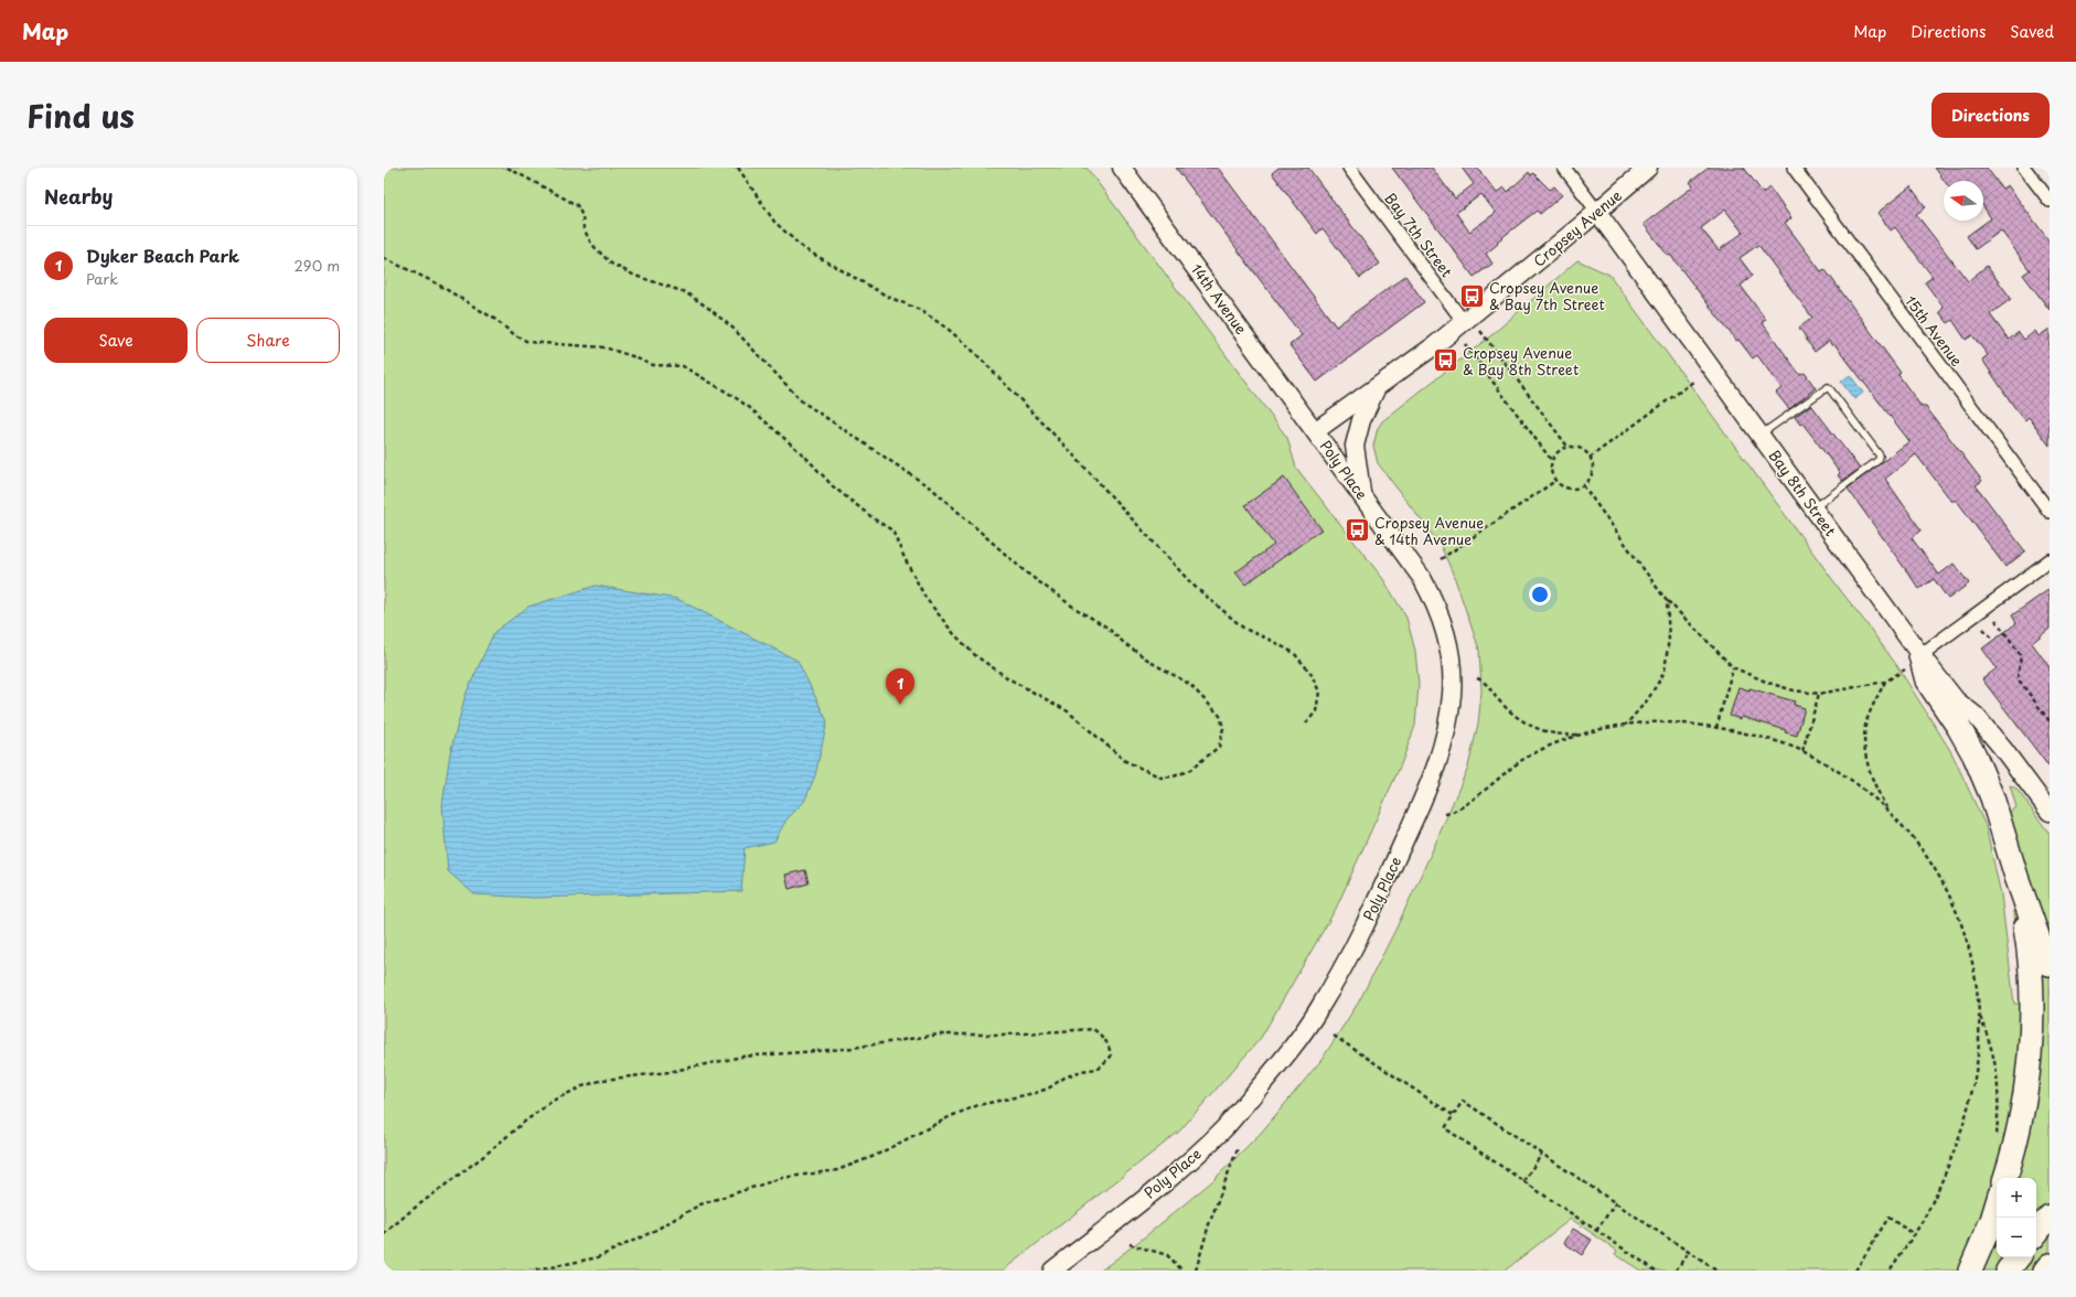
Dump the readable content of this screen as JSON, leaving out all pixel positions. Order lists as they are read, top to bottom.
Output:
{
  "streets": {
    "main road": [
      "Cropsey Avenue",
      "14th Avenue",
      "Poly Place",
      "Bay 8th Street"
    ],
    "street": ["Bay 7th Street", "15th Avenue"]
  },
  "crossings": [
    ["Cropsey Avenue", "Bay 7th Street"],
    ["Cropsey Avenue", "14th Avenue"],
    ["Cropsey Avenue", "Poly Place"],
    ["Cropsey Avenue", "Bay 8th Street"],
    ["14th Avenue", "Poly Place"]
  ],
  "places": {
    "bus stop": ["Cropsey Avenue & Bay 7th Street", "Cropsey Avenue & Bay 8th Street", "Cropsey Avenue & 14th Avenue"]
  },
  "north": "left",
  "page": {
    "header": "Map",
    "nav": ["Map", "Directions", "Saved"],
    "title": "Find us",
    "buttons": [
      "Directions",
      ["Save", "Share"]
    ],
    "heading": "Nearby",
    "list": [
      {
        "mark": "1",
        "name": "Dyker Beach Park",
        "note": "Park",
        "value": "290 m"
      }
    ],
    "pins": "1",
    "map_buttons": ["+", "−"]
  }
}
